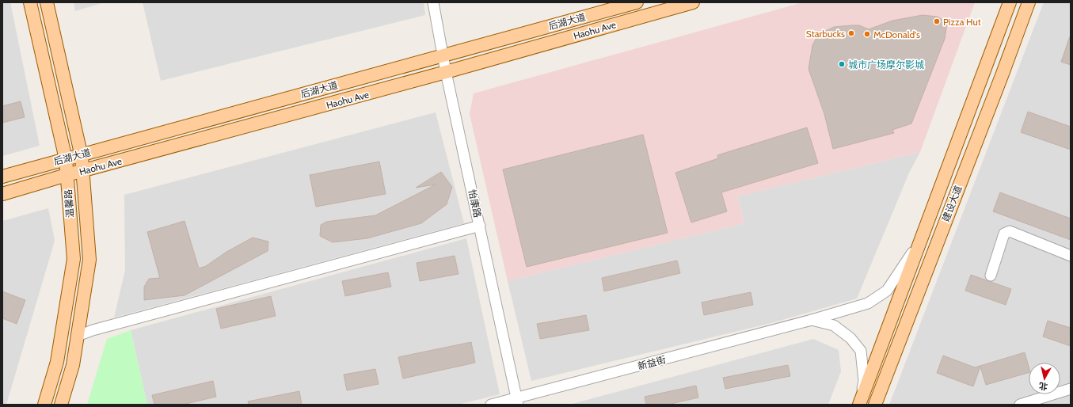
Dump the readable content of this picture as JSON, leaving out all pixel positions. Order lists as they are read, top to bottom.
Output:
{
  "streets": {
    "main road": [
      "后湖大道",
      "Haohu Ave",
      "温馨路",
      "建设大道"
    ],
    "street": ["怡康路", "新益街"]
  },
  "crossings": [
    ["后湖大道", "温馨路"],
    ["后湖大道", "怡康路"],
    ["Haohu Ave", "温馨路"],
    ["Haohu Ave", "怡康路"],
    ["怡康路", "新益街"],
    ["建设大道", "新益街"]
  ],
  "places": [
    "Pizza Hut",
    "Starbucks",
    "McDonald's",
    "城市广场摩尔影城"
  ],
  "north": "bottom"
}
